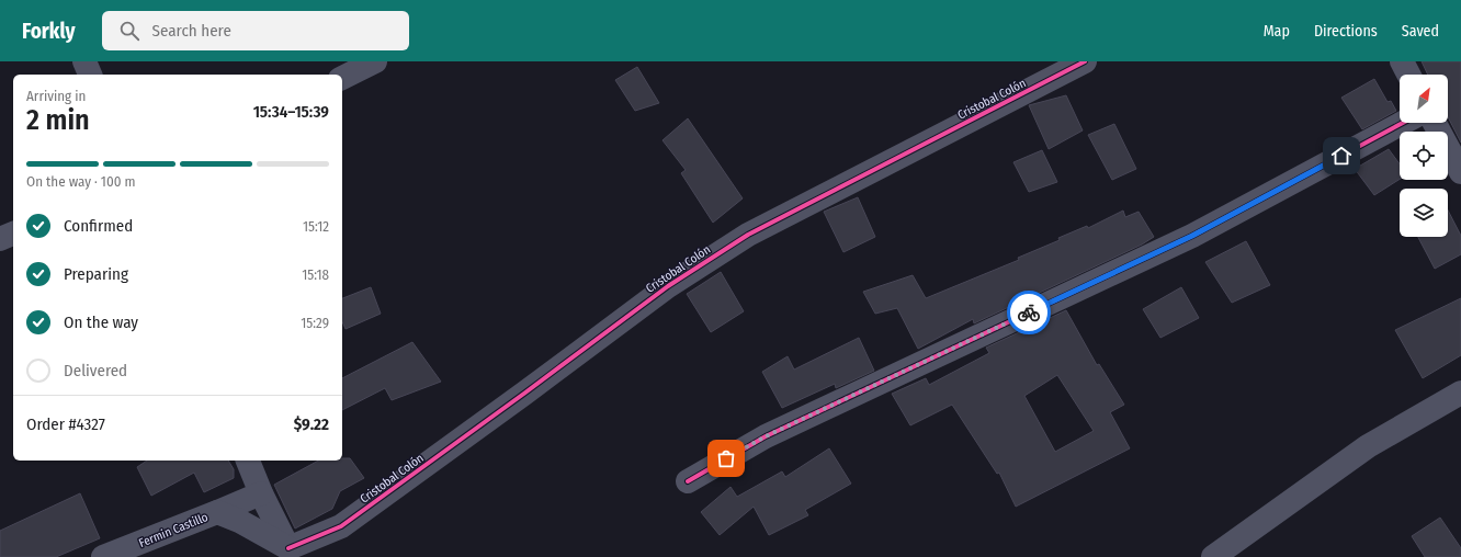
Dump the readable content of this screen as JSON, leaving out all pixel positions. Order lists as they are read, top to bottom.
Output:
{
  "streets": {
    "street": ["Cristobal Colón", "Fermin Castillo"]
  },
  "crossings": [
    ["Cristobal Colón", "Fermin Castillo"]
  ],
  "north": "top right",
  "page": {
    "header": "Forkly",
    "search": "Search here",
    "nav": ["Map", "Directions", "Saved"],
    "heading": ["2 min", "Arriving in", "15:34–15:39"],
    "panel": ["Order #4327", "$9.22"],
    "bar": "On the way · 100 m",
    "list": [
      ["Confirmed", "15:12"],
      ["Preparing", "15:18"],
      ["On the way", "15:29"],
      "Delivered"
    ]
  }
}
